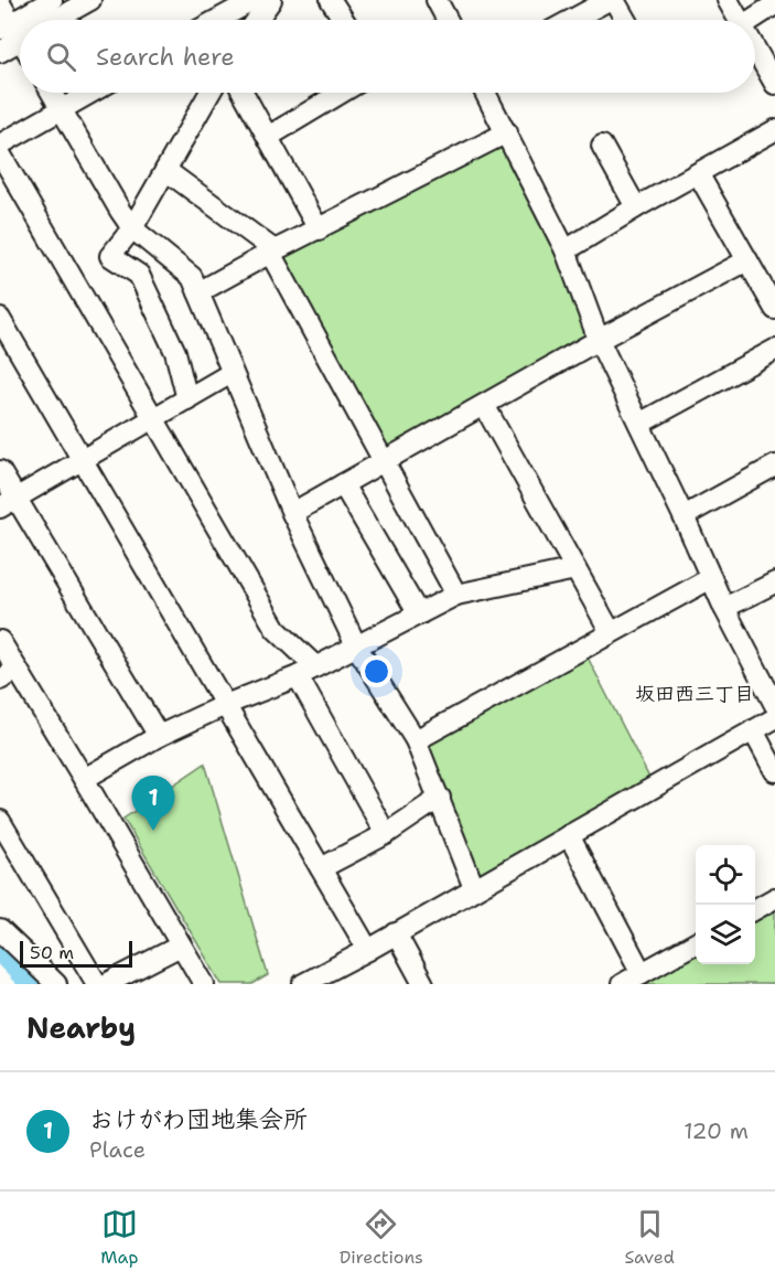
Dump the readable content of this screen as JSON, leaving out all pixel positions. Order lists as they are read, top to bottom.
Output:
{
  "districts": ["坂田西三丁目"],
  "scale_bar": "50 m",
  "page": {
    "search": "Search here",
    "pins": "1",
    "scale": "50 m",
    "heading": "Nearby",
    "list": [
      {
        "mark": "1",
        "name": "おけがわ団地集会所",
        "note": "Place",
        "value": "120 m"
      }
    ],
    "nav": ["Map", "Directions", "Saved"]
  }
}
